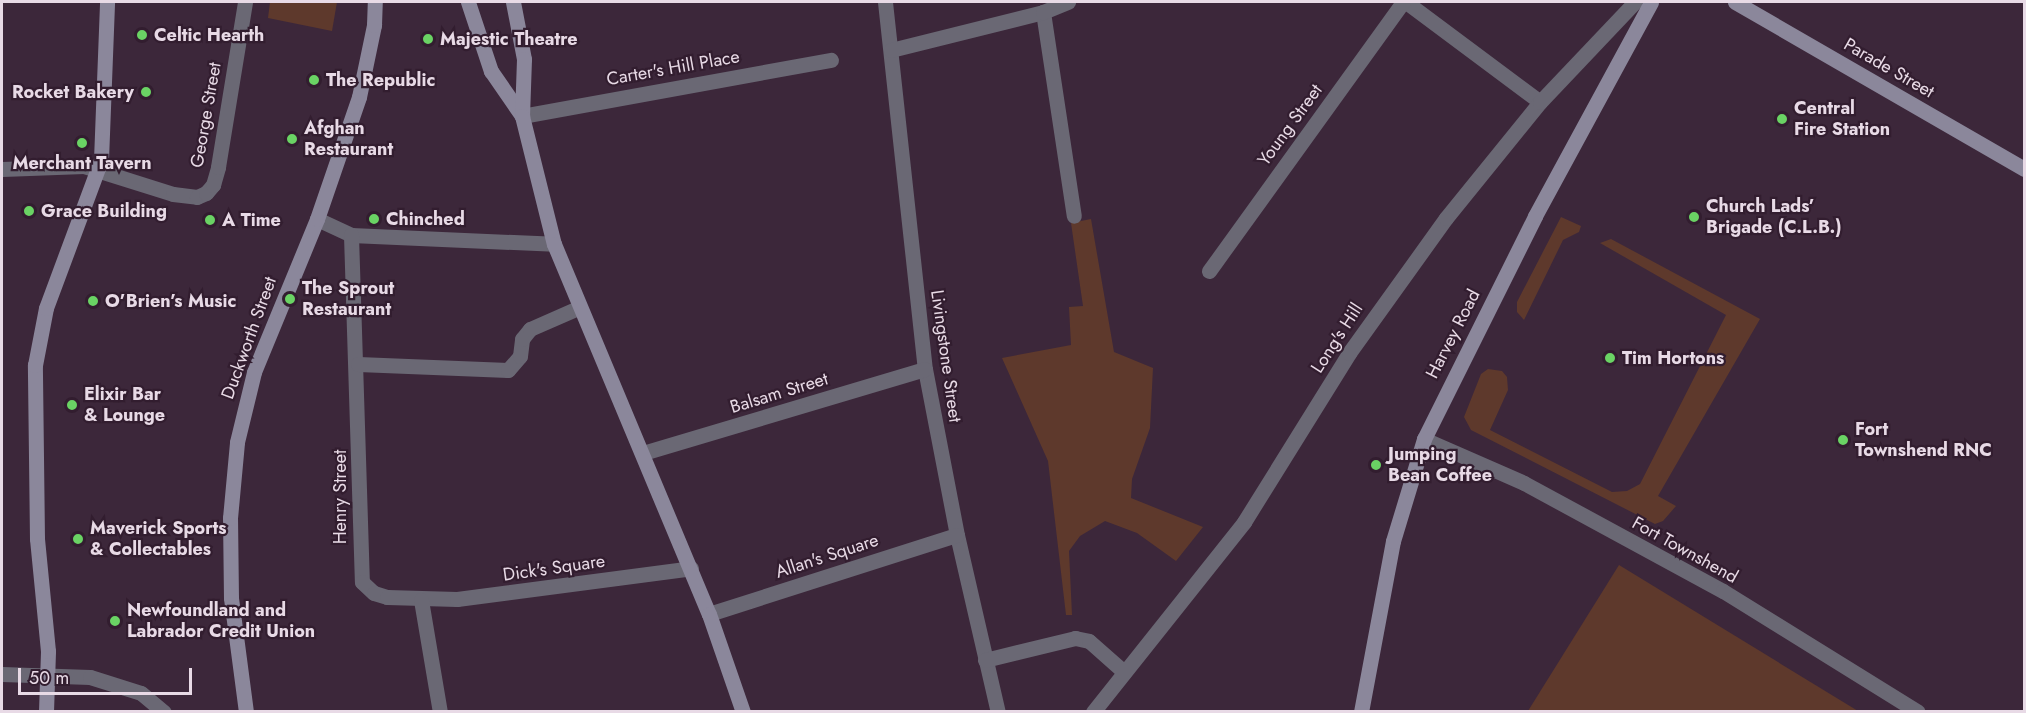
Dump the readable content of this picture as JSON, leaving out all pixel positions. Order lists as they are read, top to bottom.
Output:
{
  "streets": {
    "street": [
      "Carter's Hill Place",
      "Parade Street",
      "George Street",
      "Young Street",
      "Harvey Road",
      "Duckworth Street",
      "Long's Hill",
      "Livingstone Street",
      "Balsam Street",
      "Henry Street",
      "Fort Townshend",
      "Allan's Square",
      "Dick's Square"
    ]
  },
  "crossings": [
    ["Harvey Road", "Fort Townshend"],
    ["Livingstone Street", "Balsam Street"],
    ["Livingstone Street", "Allan's Square"],
    ["Henry Street", "Dick's Square"]
  ],
  "places": [
    "Celtic Hearth",
    "Majestic Theatre",
    "The Republic",
    "Rocket Bakery",
    "Central Fire Station",
    "Afghan Restaurant",
    "Merchant Tavern",
    "Grace Building",
    "Church Lads’ Brigade (C.L.B.)",
    "Chinched",
    "A Time",
    "The Sprout Restaurant",
    "O’Brien’s Music",
    "Tim Hortons",
    "Elixir Bar & Lounge",
    "Fort Townshend RNC",
    "Jumping Bean Coffee",
    "Maverick Sports & Collectables",
    "Newfoundland and Labrador Credit Union"
  ],
  "scale_bar": "50 m"
}
